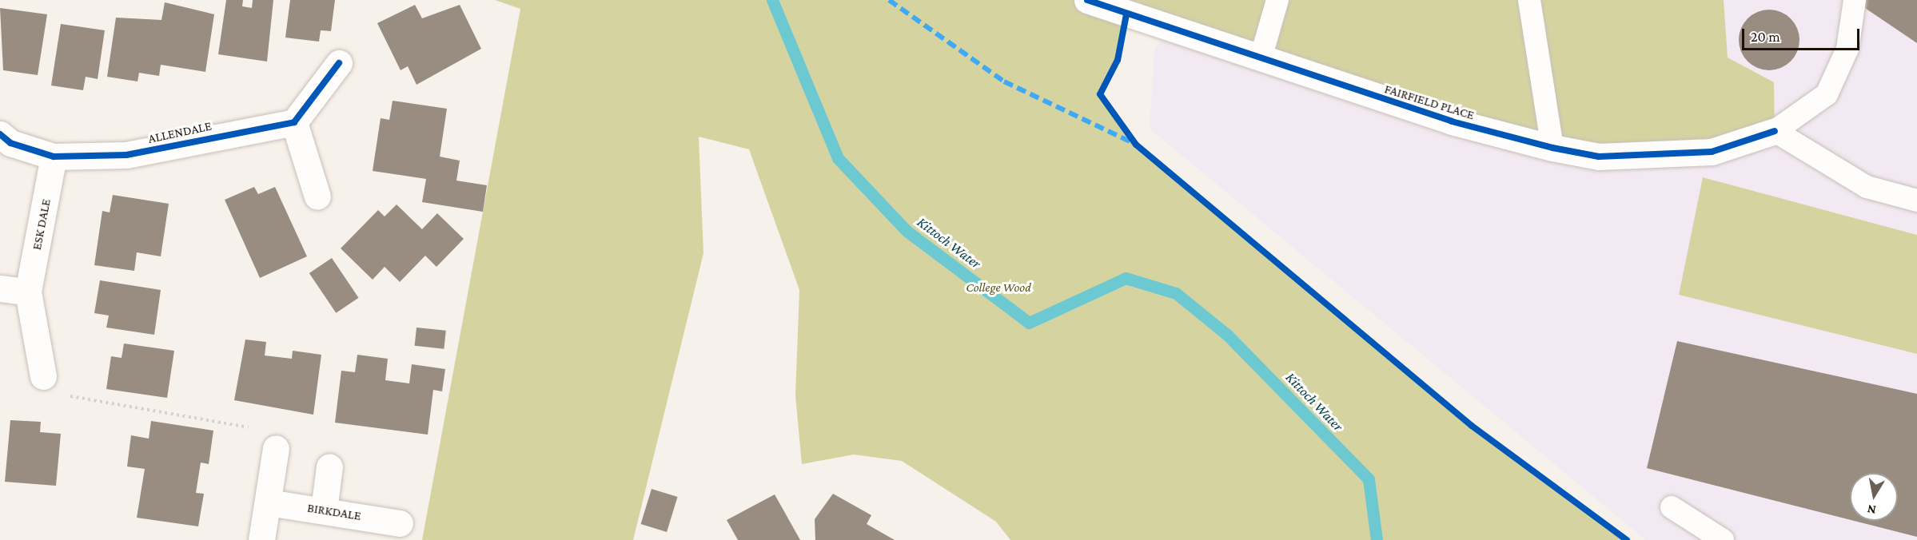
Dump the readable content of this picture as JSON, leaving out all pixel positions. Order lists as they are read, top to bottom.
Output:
{
  "streets": {
    "street": [
      "FAIRFIELD PLACE",
      "ALLENDALE",
      "ESK DALE",
      "BIRKDALE"
    ]
  },
  "crossings": [
    ["ALLENDALE", "ESK DALE"]
  ],
  "water": ["Kittoch Water"],
  "parks": ["College Wood"],
  "scale_bar": "20 m",
  "north": "bottom"
}
